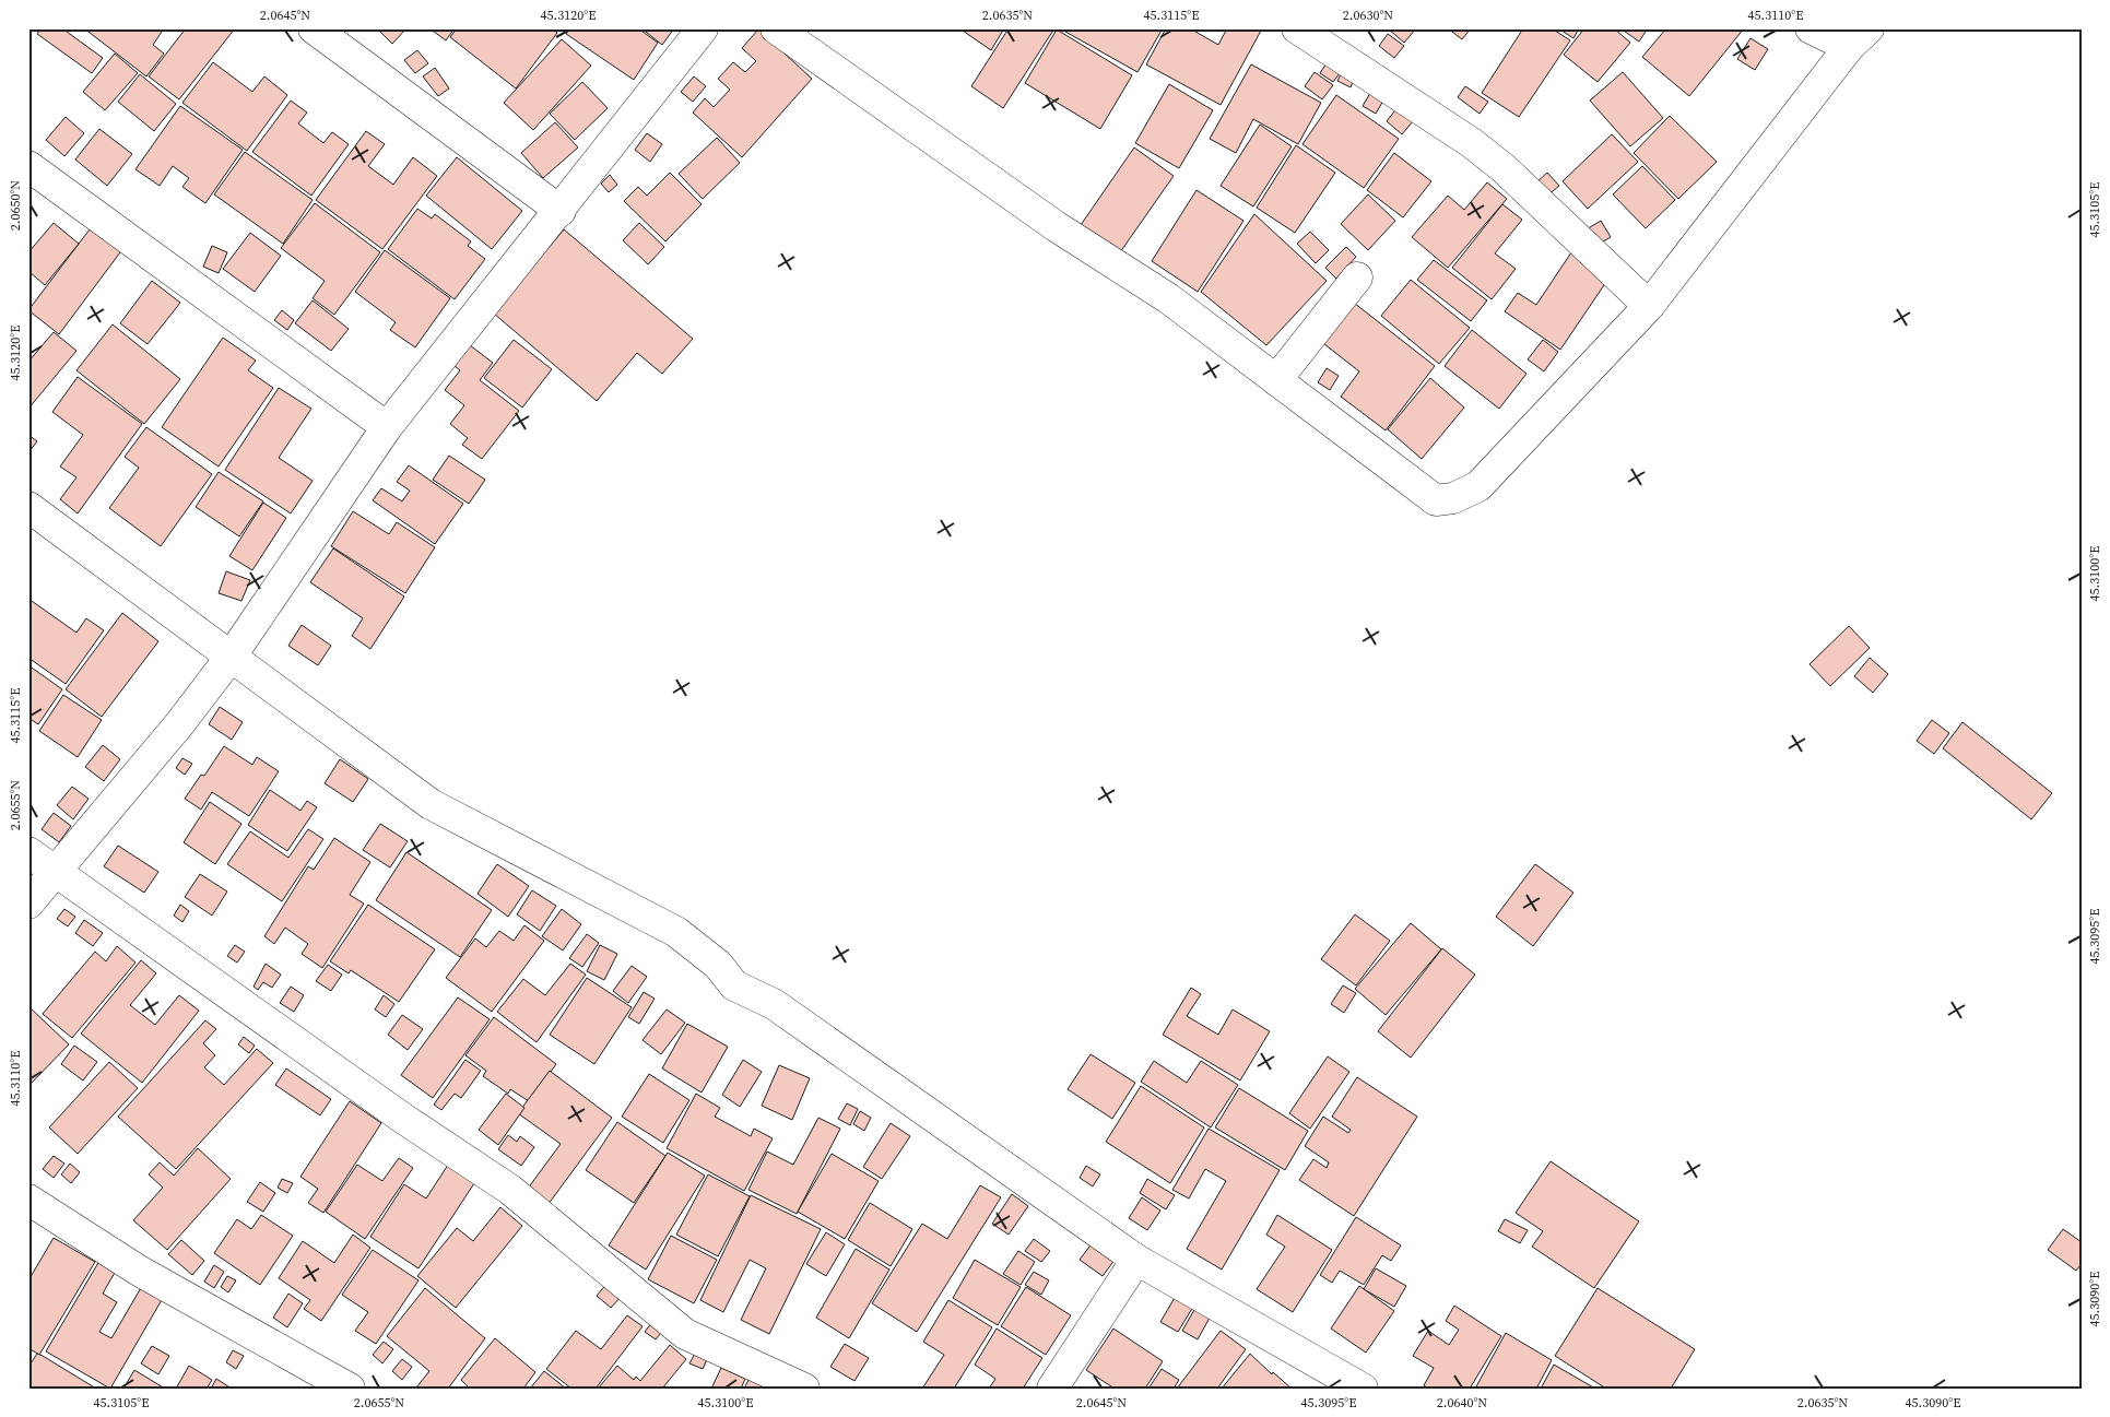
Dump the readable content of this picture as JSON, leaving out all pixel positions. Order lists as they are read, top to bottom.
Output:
{
  "coordinates": [
    "2.0645°N",
    "45.3120°E",
    "2.0635°N",
    "45.3115°E",
    "2.0630°N",
    "45.3110°E",
    "2.0650°N",
    "45.3105°E",
    "45.3100°E",
    "2.0655°N",
    "45.3095°E",
    "45.3090°E",
    "2.0640°N"
  ]
}
